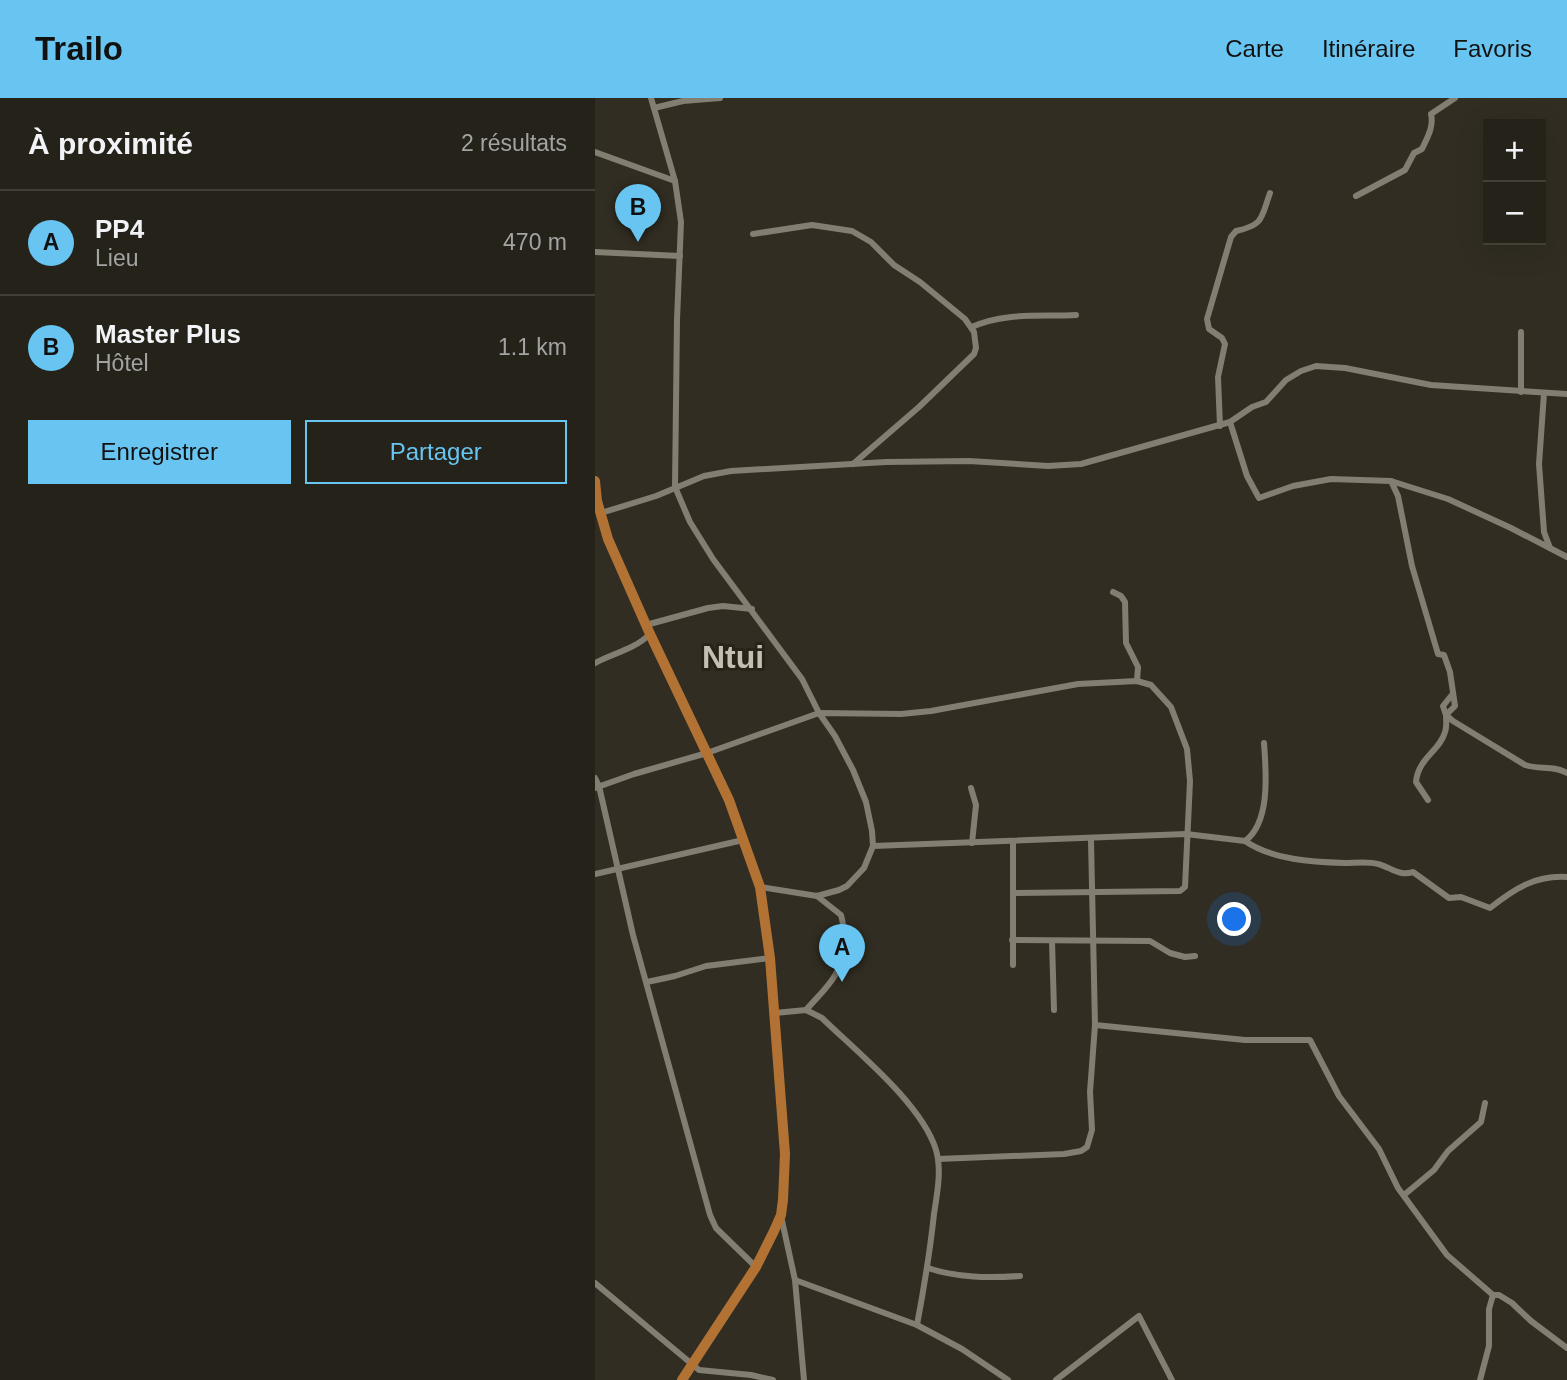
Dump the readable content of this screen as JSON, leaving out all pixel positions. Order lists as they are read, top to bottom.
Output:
{
  "districts": ["Ntui"],
  "page": {
    "header": "Trailo",
    "nav": ["Carte", "Itinéraire", "Favoris"],
    "heading": ["À proximité", "2 résultats"],
    "map_buttons": ["+", "−"],
    "pins": ["B", "A"],
    "list": [
      {
        "mark": "A",
        "name": "PP4",
        "note": "Lieu",
        "value": "470 m"
      },
      {
        "mark": "B",
        "name": "Master Plus",
        "note": "Hôtel",
        "value": "1.1 km"
      }
    ],
    "buttons": ["Enregistrer", "Partager"]
  }
}
